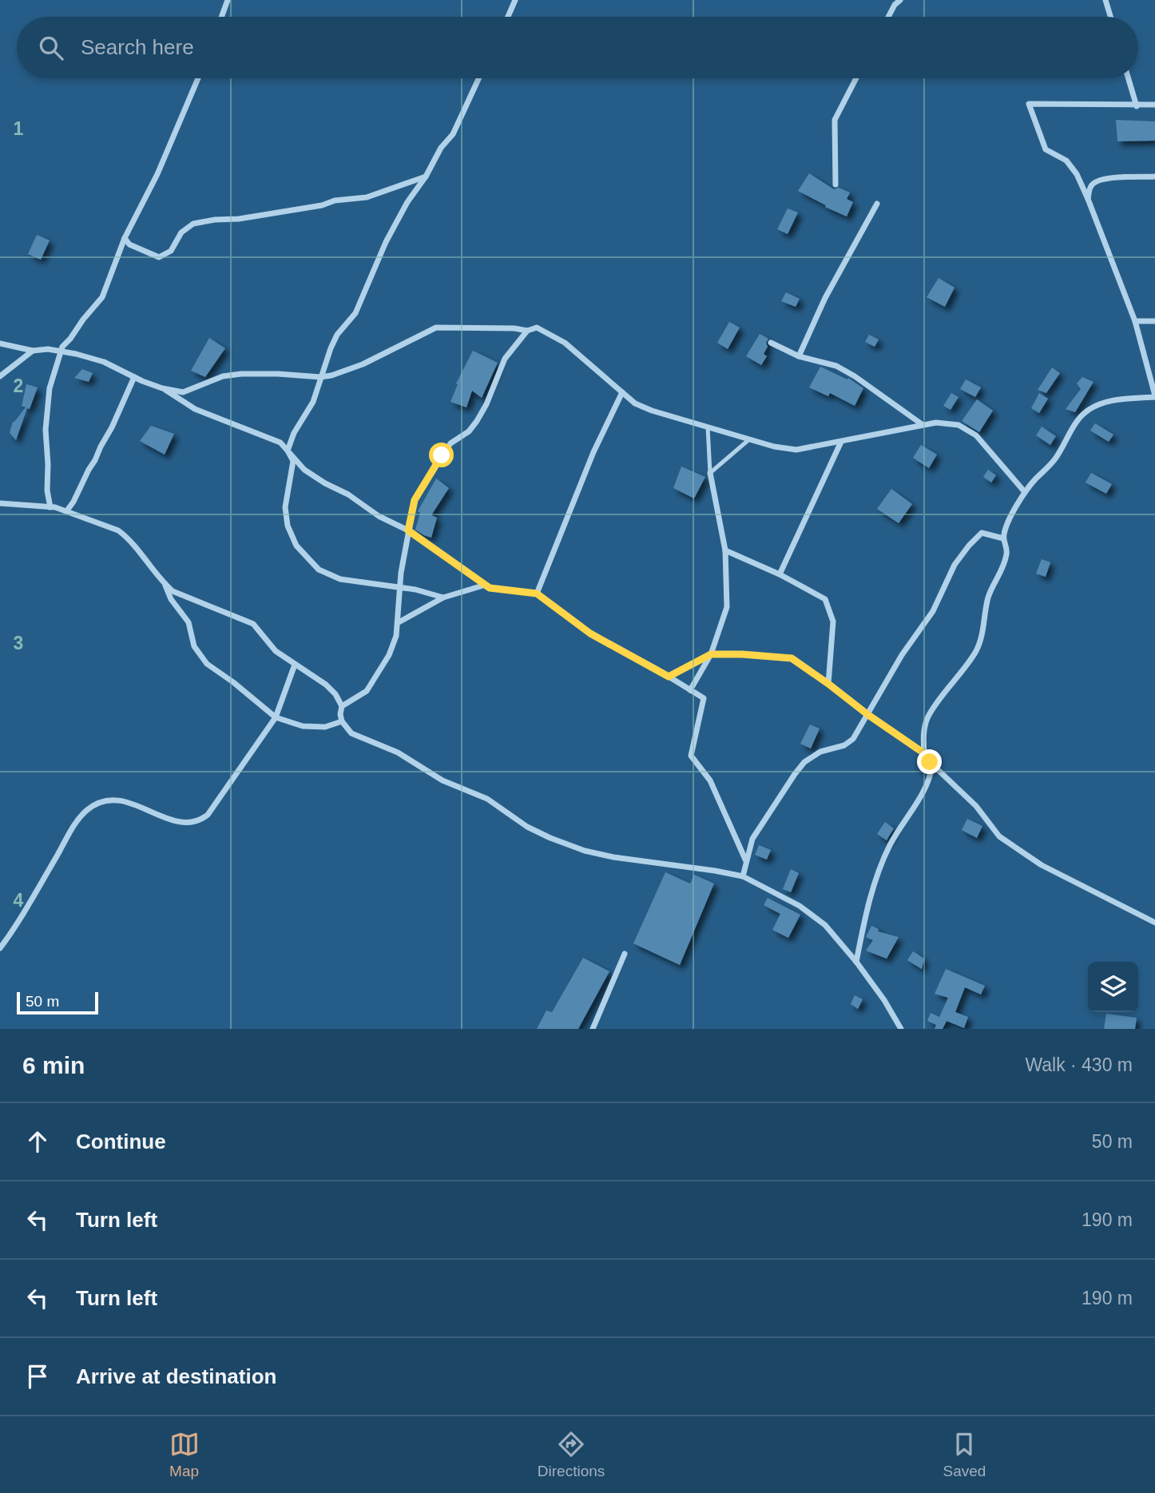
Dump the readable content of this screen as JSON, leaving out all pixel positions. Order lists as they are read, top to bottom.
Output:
{
  "scale_bar": "50 m",
  "page": {
    "search": "Search here",
    "scale": "50 m",
    "heading": ["6 min", "Walk · 430 m"],
    "list": [
      ["Continue", "50 m"],
      ["Turn left", "190 m"],
      ["Turn left", "190 m"],
      "Arrive at destination"
    ],
    "nav": ["Map", "Directions", "Saved"]
  },
  "grid": {
    "rows": [
      "1",
      "2",
      "3",
      "4"
    ]
  }
}
